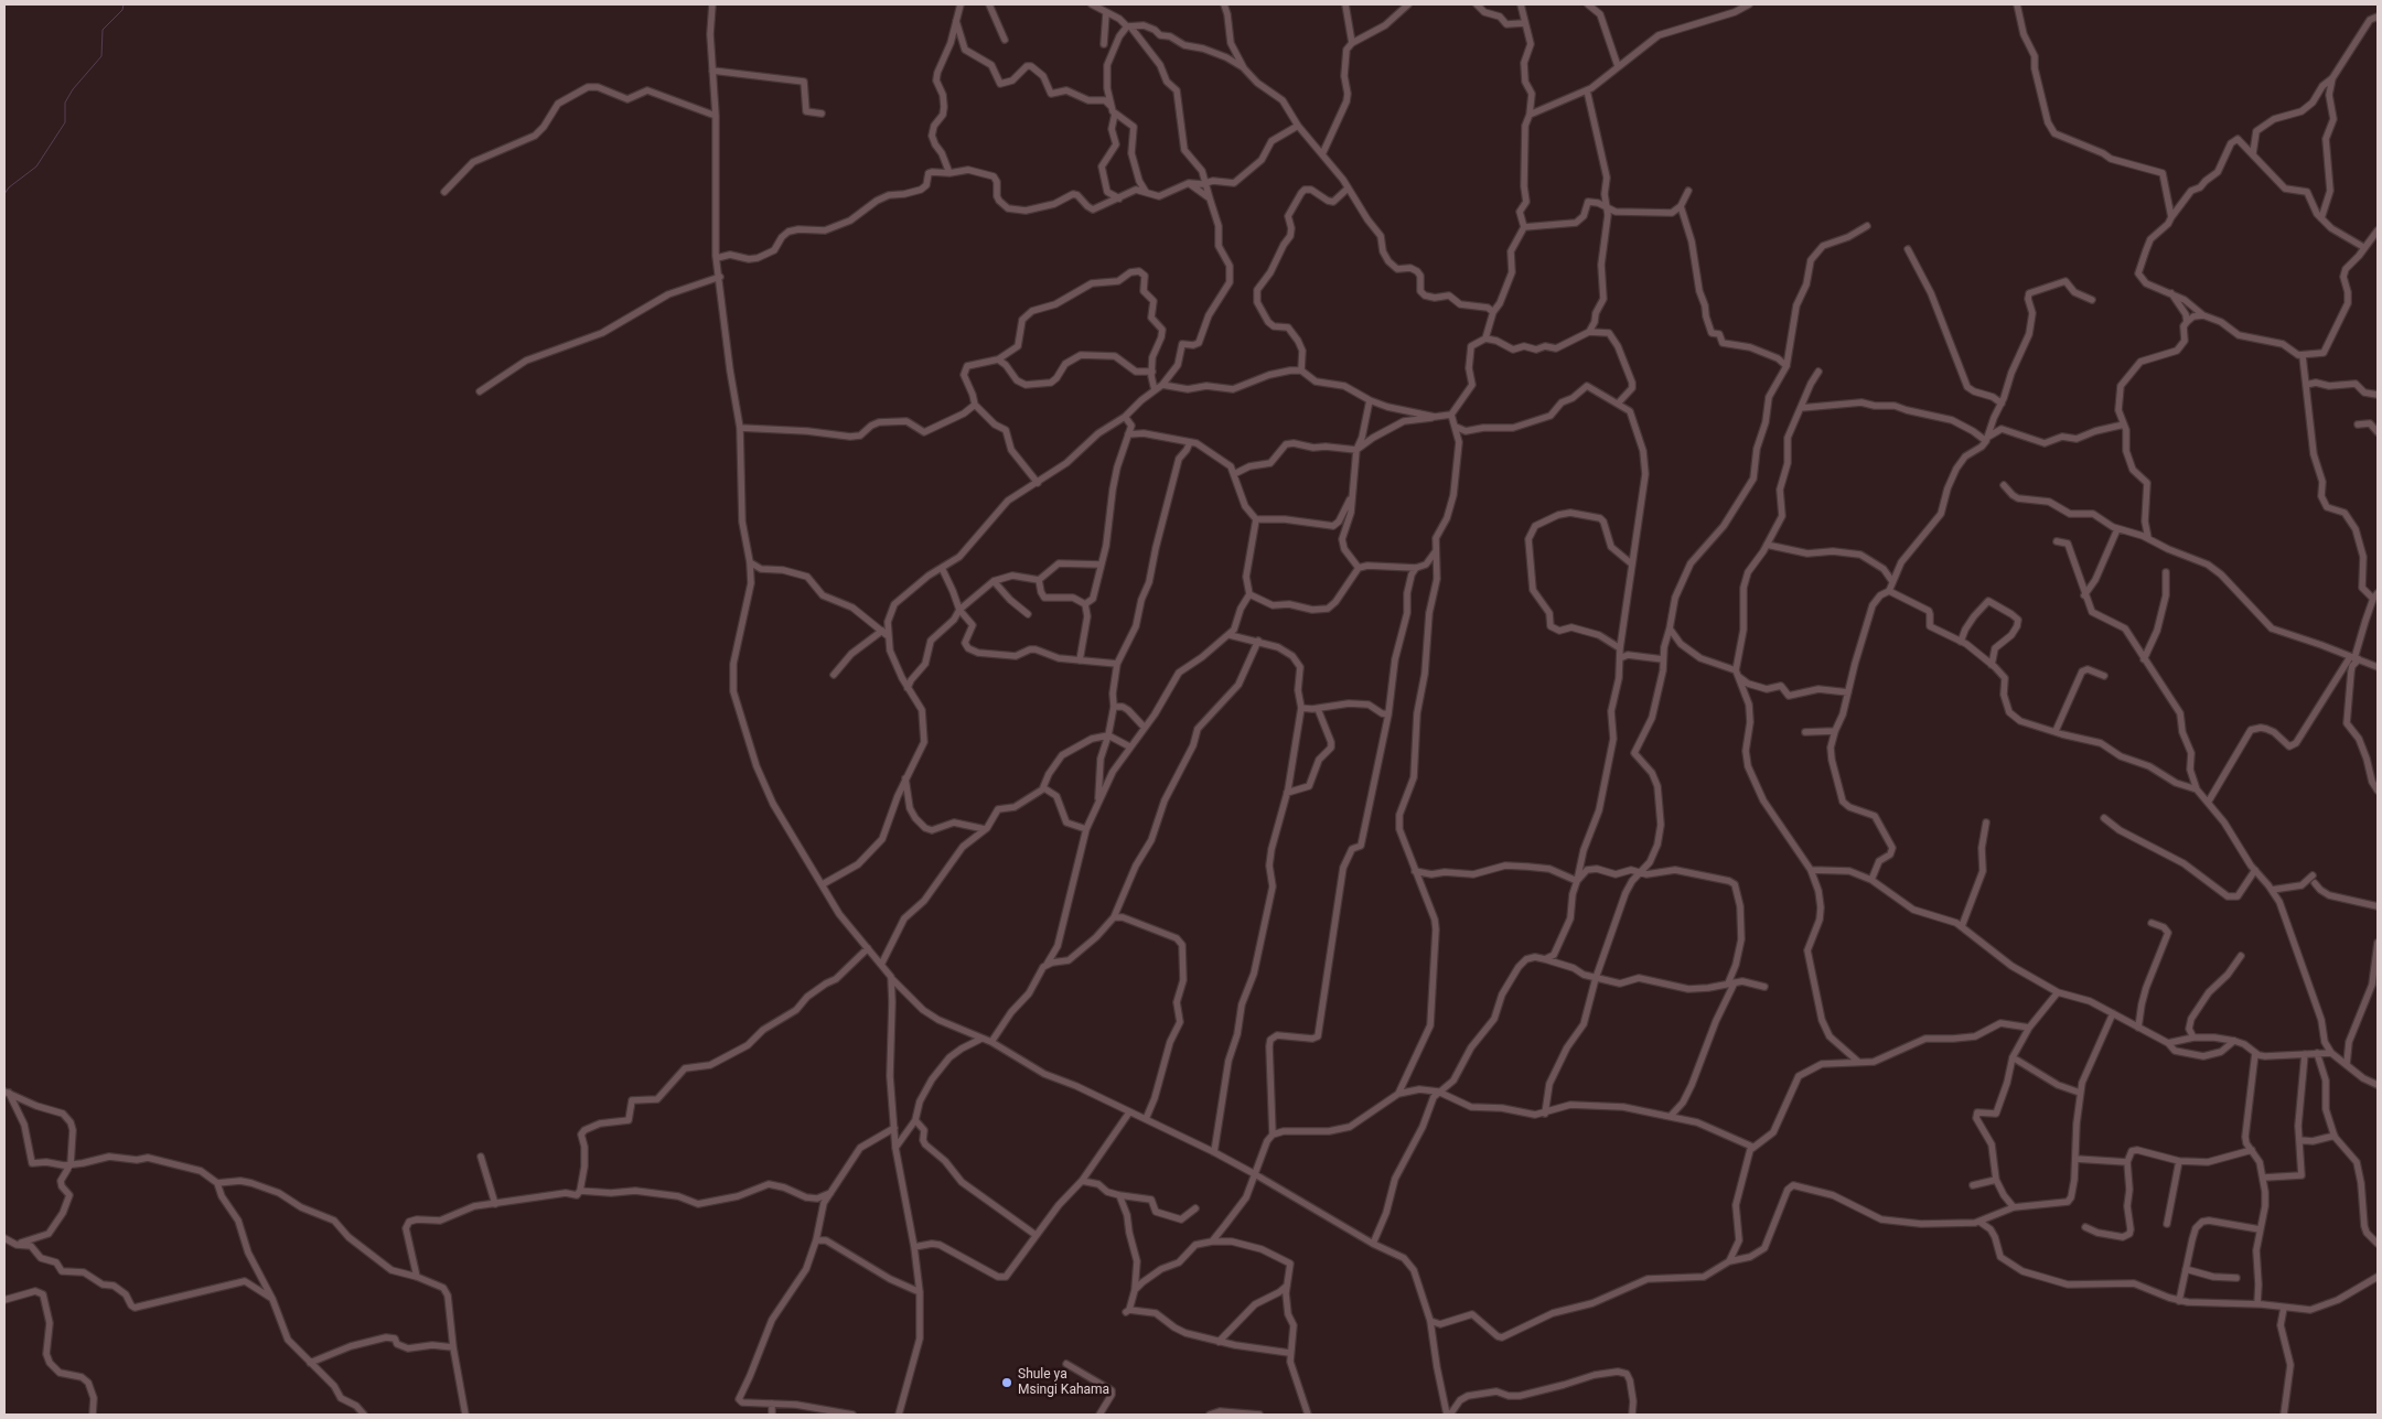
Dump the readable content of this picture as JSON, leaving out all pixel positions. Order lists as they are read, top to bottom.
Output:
{
  "places": ["Shule ya Msingi Kahama"]
}
